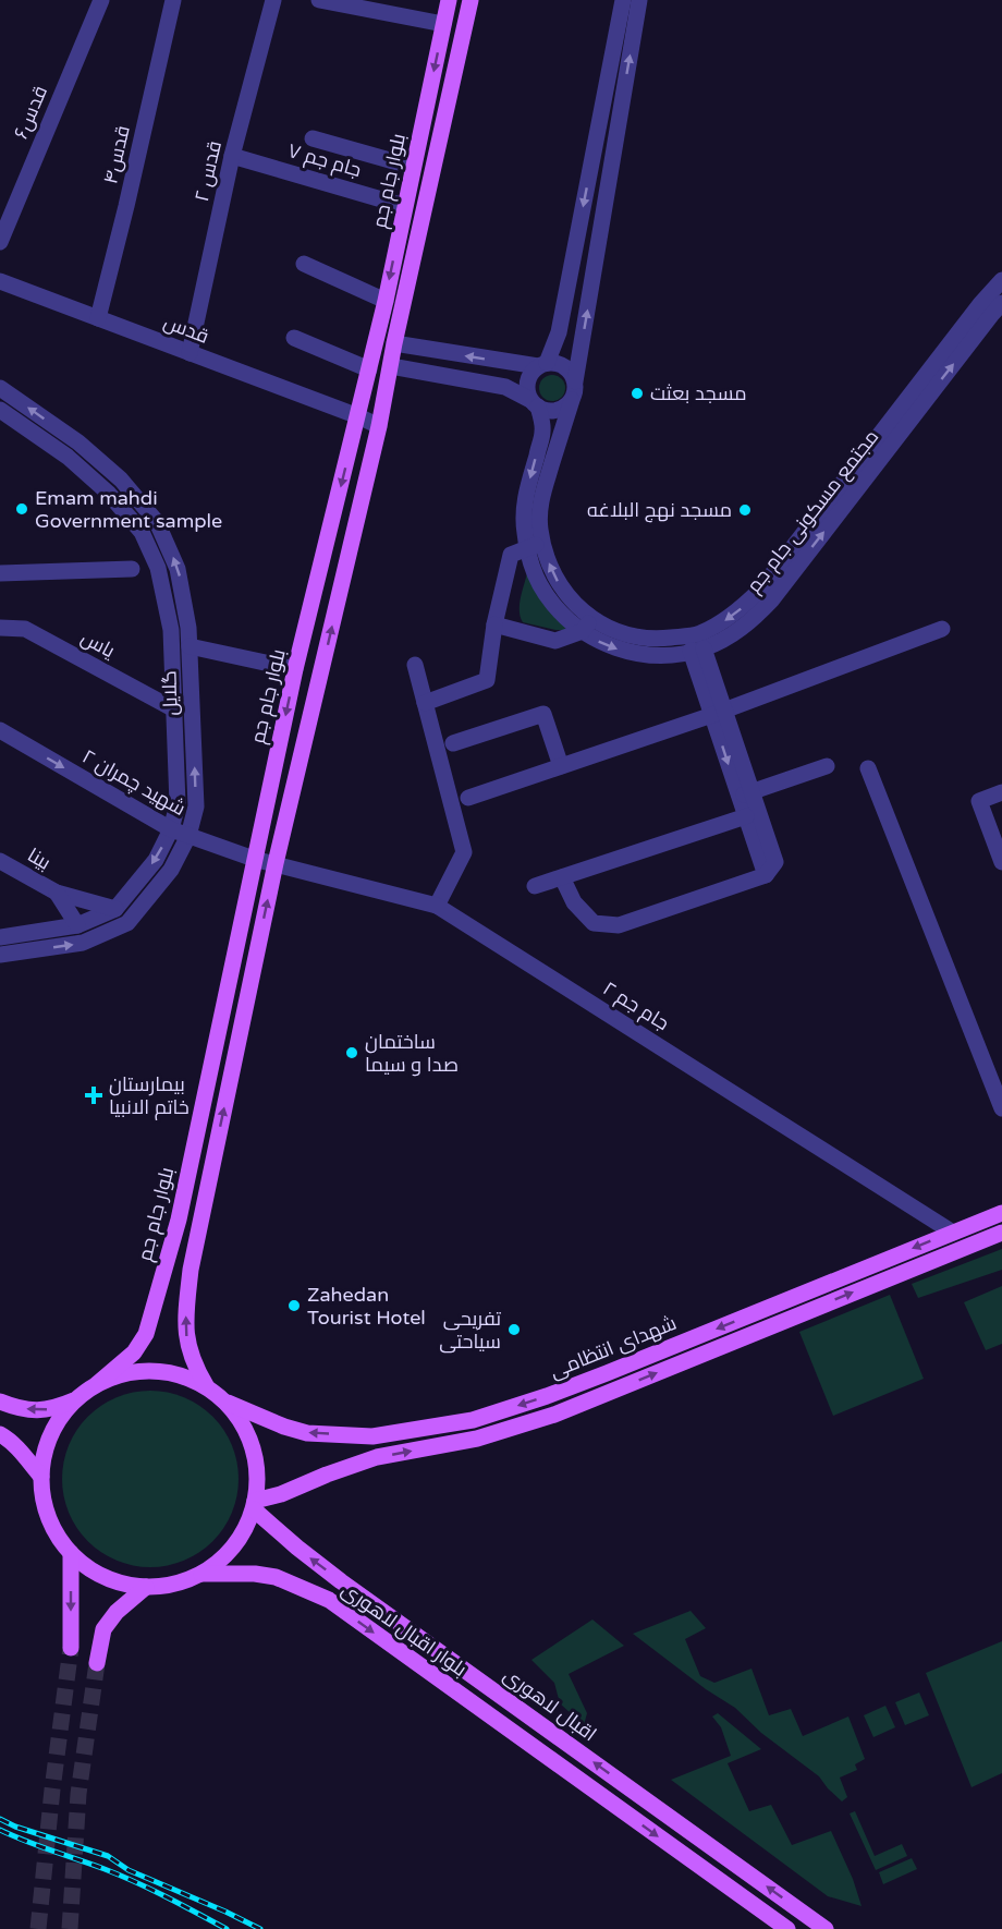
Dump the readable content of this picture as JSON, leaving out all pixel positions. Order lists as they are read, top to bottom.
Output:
{
  "streets": {
    "main road": [
      "بلوار جام جم",
      "شهدای انتظامی",
      "بلوار اقبال لاهوری",
      "اقبال لاهوری"
    ],
    "street": [
      "قدس۶",
      "قدس۴",
      "جام جم ۷",
      "قدس ۲",
      "قدس",
      "مجتمع مسکونی جام جم",
      "یاس",
      "گلایل",
      "شهید چمران ۲",
      "بینا",
      "جام جم ۲"
    ]
  },
  "crossings": [
    ["قدس۴", "قدس"],
    ["جام جم ۷", "قدس ۲"],
    ["جام جم ۷", "بلوار جام جم"],
    ["قدس ۲", "قدس"],
    ["بلوار جام جم", "قدس"],
    ["بلوار جام جم", "شهید چمران ۲"],
    ["بلوار جام جم", "جام جم ۲"],
    ["بلوار جام جم", "شهدای انتظامی"],
    ["بلوار جام جم", "بلوار اقبال لاهوری"],
    ["بلوار جام جم", "اقبال لاهوری"],
    ["یاس", "گلایل"],
    ["گلایل", "شهید چمران ۲"],
    ["شهید چمران ۲", "جام جم ۲"],
    ["جام جم ۲", "شهدای انتظامی"],
    ["شهدای انتظامی", "بلوار اقبال لاهوری"],
    ["شهدای انتظامی", "اقبال لاهوری"],
    ["بلوار اقبال لاهوری", "اقبال لاهوری"]
  ],
  "one_way": ["بلوار اقبال لاهوری", "اقبال لاهوری"],
  "places": {
    "other": [
      "مسجد بعثت",
      "Emam mahdi Government sample",
      "مسجد نهج البلاغه",
      "ساختمان صدا و سیما",
      "Zahedan Tourist Hotel",
      "تفریحی سیاحتی"
    ],
    "health": ["بیمارستان خاتم الانبیا"]
  }
}
